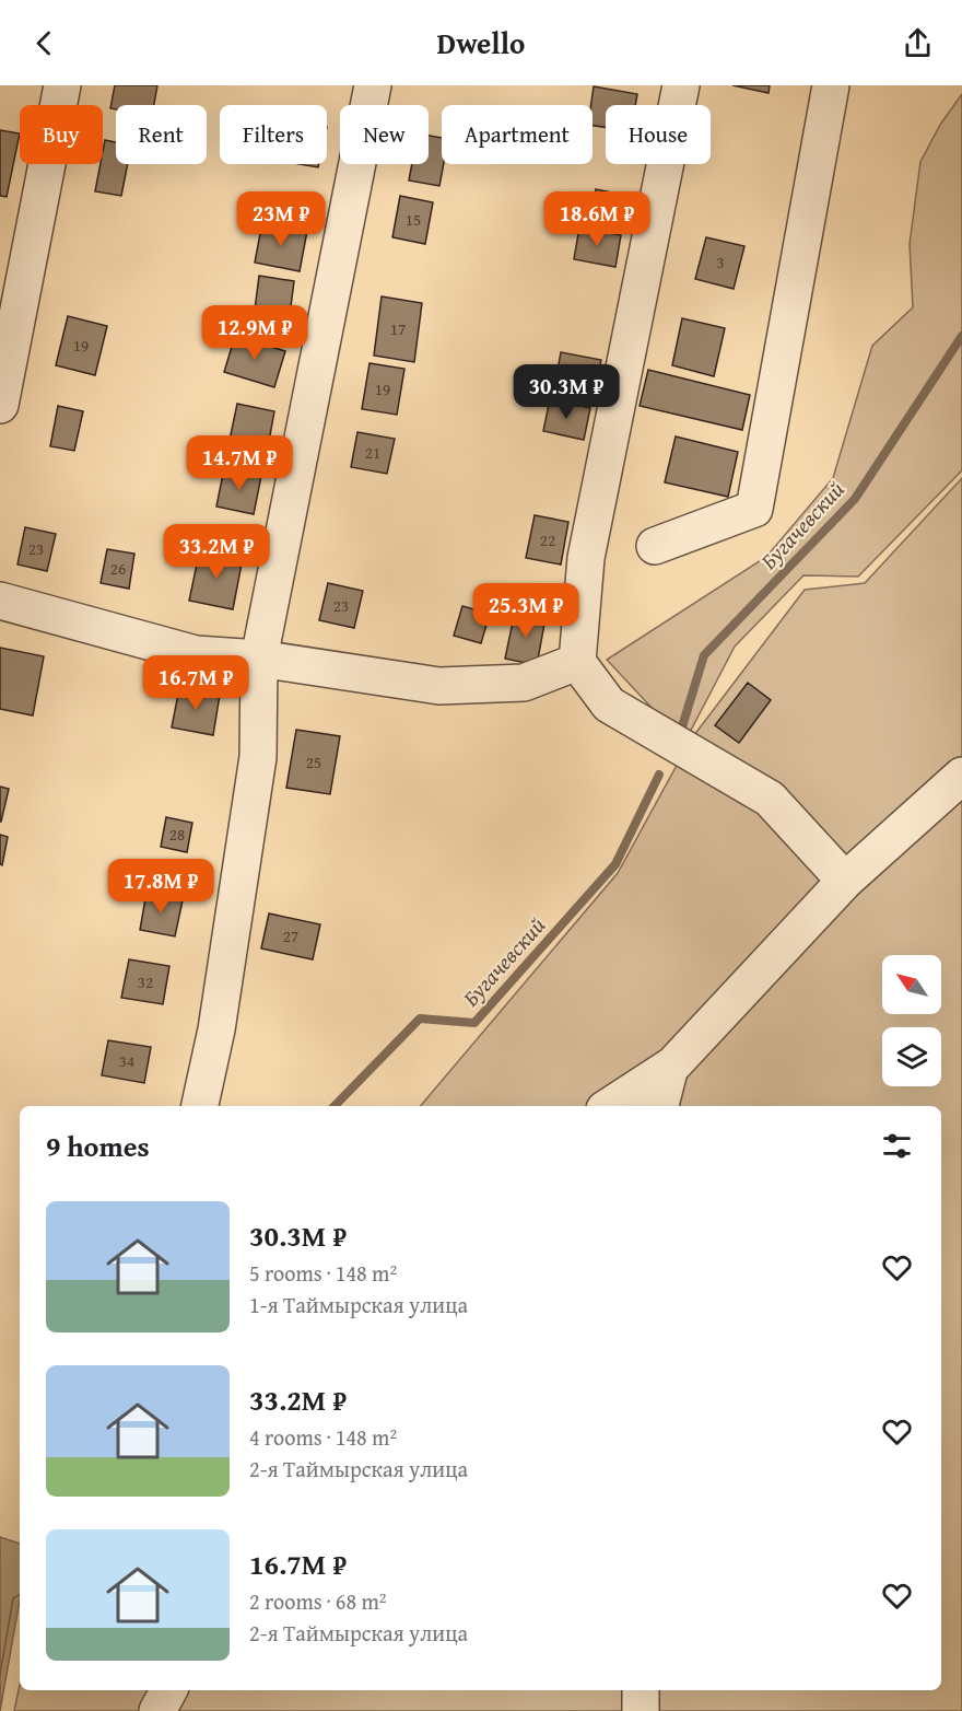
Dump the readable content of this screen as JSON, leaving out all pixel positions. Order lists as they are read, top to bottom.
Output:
{
  "water": ["Бугачевский"],
  "house_numbers": [
    "15",
    "3",
    "17",
    "19",
    "19",
    "21",
    "22",
    "23",
    "26",
    "23",
    "25",
    "28",
    "27",
    "32",
    "34"
  ],
  "north": "top left",
  "page": {
    "header": "Dwello",
    "chip": [
      "Buy",
      "Rent",
      "Filters",
      "New",
      "Apartment",
      "House"
    ],
    "price": [
      "23M ₽",
      "18.6M ₽",
      "12.9M ₽",
      "30.3M ₽",
      "14.7M ₽",
      "33.2M ₽",
      "25.3M ₽",
      "16.7M ₽",
      "17.8M ₽"
    ],
    "heading": "9 homes",
    "list": [
      {
        "name": "30.3M ₽",
        "note": "5 rooms · 148 m² · 1-я Таймырская улица"
      },
      {
        "name": "33.2M ₽",
        "note": "4 rooms · 148 m² · 2-я Таймырская улица"
      },
      {
        "name": "16.7M ₽",
        "note": "2 rooms · 68 m² · 2-я Таймырская улица"
      }
    ]
  }
}
